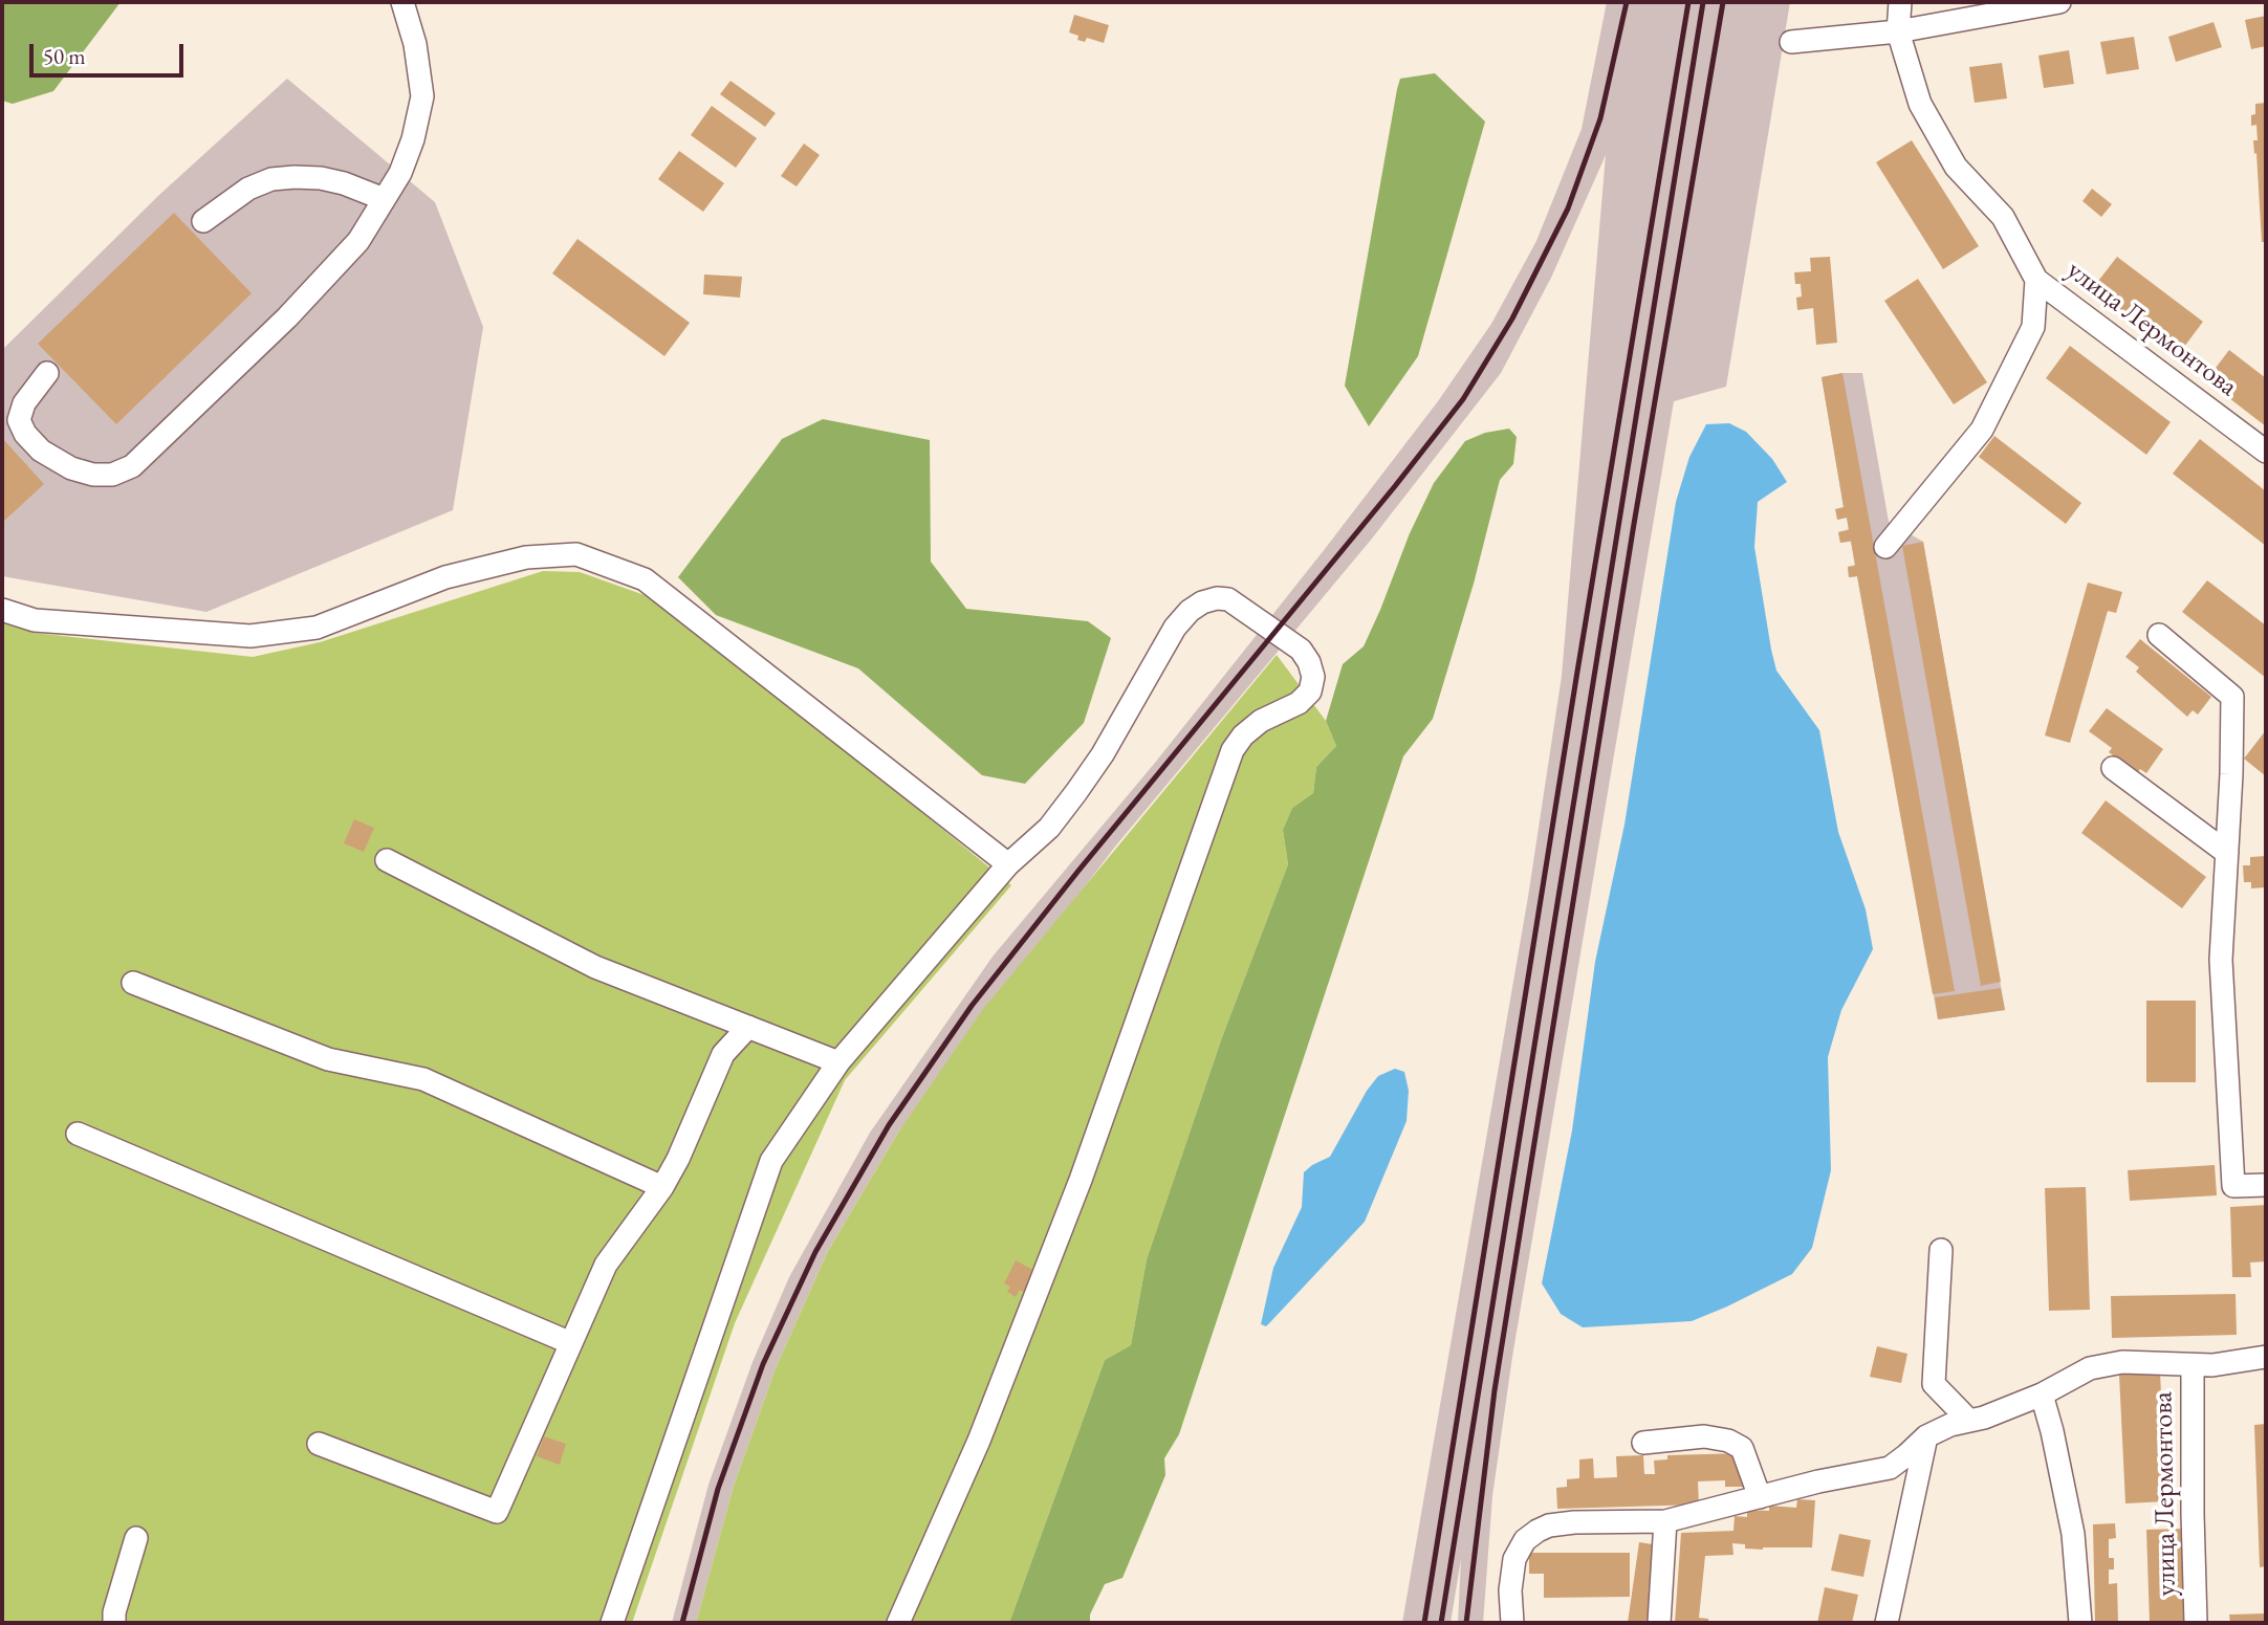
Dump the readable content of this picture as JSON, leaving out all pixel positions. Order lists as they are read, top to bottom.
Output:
{
  "streets": {
    "street": ["улица Лермонтова"]
  },
  "scale_bar": "50 m"
}
